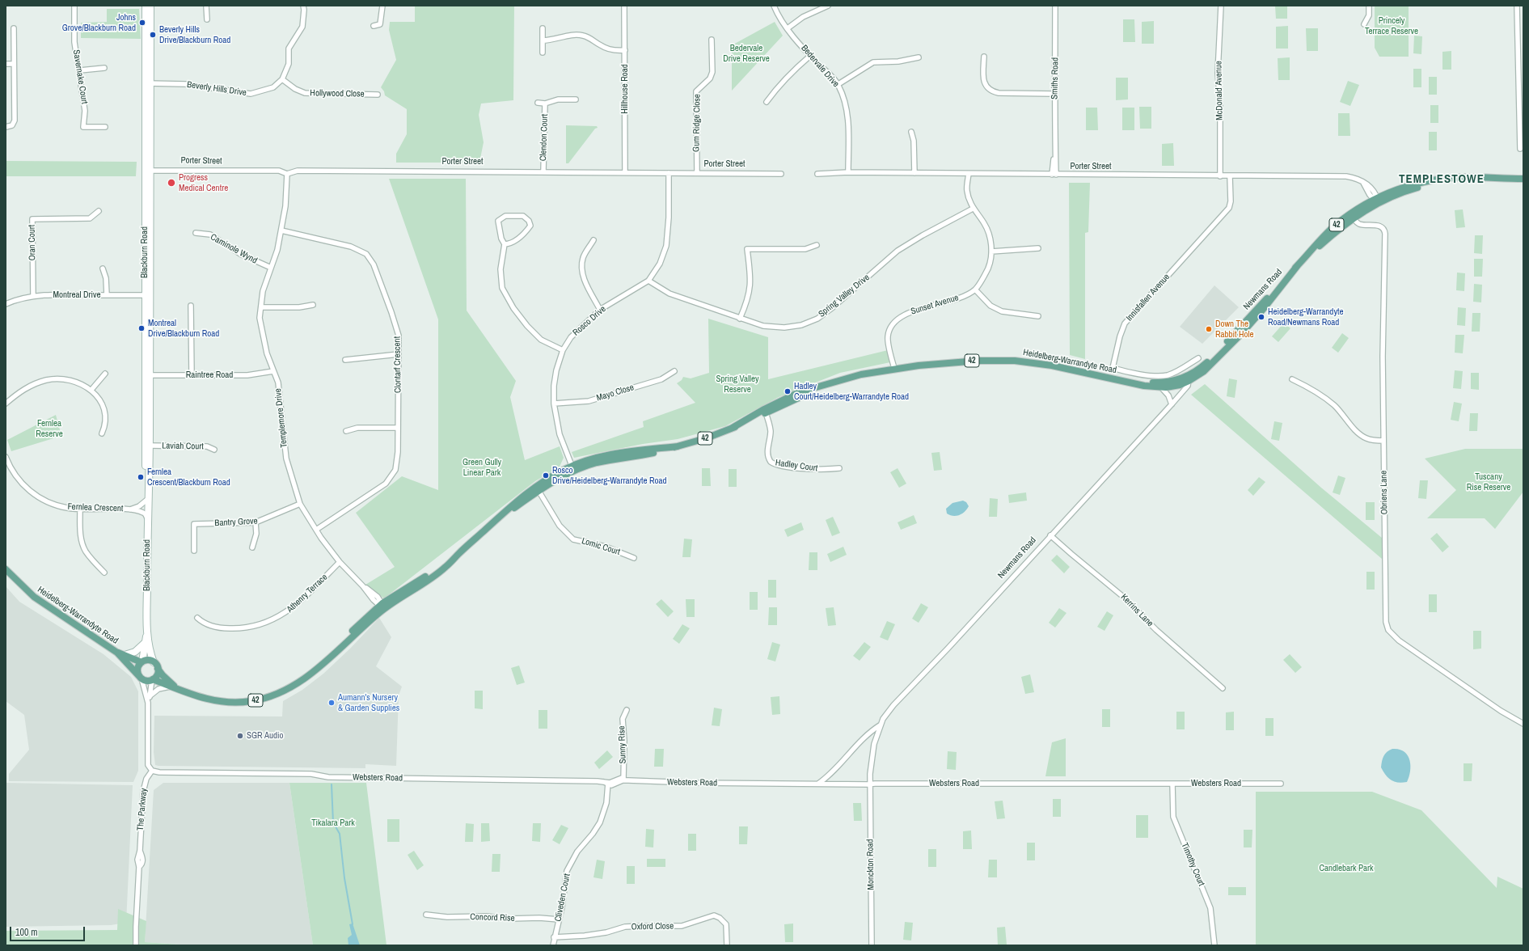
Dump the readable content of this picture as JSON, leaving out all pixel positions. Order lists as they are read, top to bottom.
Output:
{
  "streets": {
    "main road": [
      "42",
      "Blackburn Road",
      "Newmans Road",
      "Heidelberg-Warrandyte Road"
    ],
    "street": [
      "Bedervale Drive",
      "Savernake Court",
      "Smiths Road",
      "Beverly Hills Drive",
      "Hillhouse Road",
      "McDonald Avenue",
      "Hollywood Close",
      "Gum Ridge Close",
      "Clendon Court",
      "Porter Street",
      "Oran Court",
      "Caminole Wynd",
      "Montreal Drive",
      "Spring Valley Drive",
      "Innisfallen Avenue",
      "Sunset Avenue",
      "Rosco Drive",
      "Clontarf Crescent",
      "Raintree Road",
      "Mayo Close",
      "Templemore Drive",
      "Laviah Court",
      "Hadley Court",
      "Obriens Lane",
      "Fernlea Crescent",
      "Bantry Grove",
      "Lomic Court",
      "Athenry Terrace",
      "Kerrins Lane",
      "Sunny Rise",
      "Websters Road",
      "The Parkway",
      "Monckton Road",
      "Timothy Court",
      "Cliveden Court",
      "Concord Rise",
      "Oxford Close"
    ]
  },
  "crossings": [
    ["Bedervale Drive", "Porter Street"],
    ["Smiths Road", "Porter Street"],
    ["Beverly Hills Drive", "Hollywood Close"],
    ["Beverly Hills Drive", "Blackburn Road"],
    ["Hillhouse Road", "Porter Street"],
    ["McDonald Avenue", "Porter Street"],
    ["Gum Ridge Close", "Porter Street"],
    ["Clendon Court", "Porter Street"],
    ["Porter Street", "42"],
    ["Porter Street", "Blackburn Road"],
    ["Porter Street", "Newmans Road"],
    ["Porter Street", "Innisfallen Avenue"],
    ["Porter Street", "Rosco Drive"],
    ["Porter Street", "Templemore Drive"],
    ["42", "Blackburn Road"],
    ["42", "Newmans Road"],
    ["42", "Heidelberg-Warrandyte Road"],
    ["Oran Court", "Montreal Drive"],
    ["Caminole Wynd", "Templemore Drive"],
    ["Blackburn Road", "Montreal Drive"],
    ["Blackburn Road", "Heidelberg-Warrandyte Road"],
    ["Blackburn Road", "Raintree Road"],
    ["Blackburn Road", "Laviah Court"],
    ["Blackburn Road", "Fernlea Crescent"],
    ["Newmans Road", "Heidelberg-Warrandyte Road"],
    ["Newmans Road", "Obriens Lane"],
    ["Newmans Road", "Kerrins Lane"],
    ["Newmans Road", "Websters Road"],
    ["Newmans Road", "Monckton Road"],
    ["Spring Valley Drive", "Rosco Drive"],
    ["Sunset Avenue", "Heidelberg-Warrandyte Road"],
    ["Rosco Drive", "Heidelberg-Warrandyte Road"],
    ["Rosco Drive", "Mayo Close"],
    ["Heidelberg-Warrandyte Road", "Templemore Drive"],
    ["Heidelberg-Warrandyte Road", "Hadley Court"],
    ["Heidelberg-Warrandyte Road", "Lomic Court"],
    ["Clontarf Crescent", "Templemore Drive"],
    ["Raintree Road", "Templemore Drive"],
    ["Templemore Drive", "Bantry Grove"],
    ["Templemore Drive", "Athenry Terrace"],
    ["Sunny Rise", "Websters Road"],
    ["Websters Road", "The Parkway"],
    ["Websters Road", "Monckton Road"],
    ["Websters Road", "Timothy Court"],
    ["Websters Road", "Cliveden Court"],
    ["Cliveden Court", "Concord Rise"],
    ["Cliveden Court", "Oxford Close"]
  ],
  "districts": ["TEMPLESTOWE"],
  "parks": [
    "Princely Terrace Reserve",
    "Bedervale Drive Reserve",
    "Spring Valley Reserve",
    "Fernlea Reserve",
    "Green Gully Linear Park",
    "Tuscany Rise Reserve",
    "Tikalara Park",
    "Candlebark Park"
  ],
  "places": [
    "Johns Grove/Blackburn Road",
    "Beverly Hills Drive/Blackburn Road",
    "Progress Medical Centre",
    "Heidelberg-Warrandyte Road/Newmans Road",
    "Montreal Drive/Blackburn Road",
    "Down The Rabbit Hole",
    "Hadley Court/Heidelberg-Warrandyte Road",
    "Rosco Drive/Heidelberg-Warrandyte Road",
    "Fernlea Crescent/Blackburn Road",
    "Aumann's Nursery & Garden Supplies",
    "SGR Audio"
  ],
  "scale_bar": "100 m"
}
